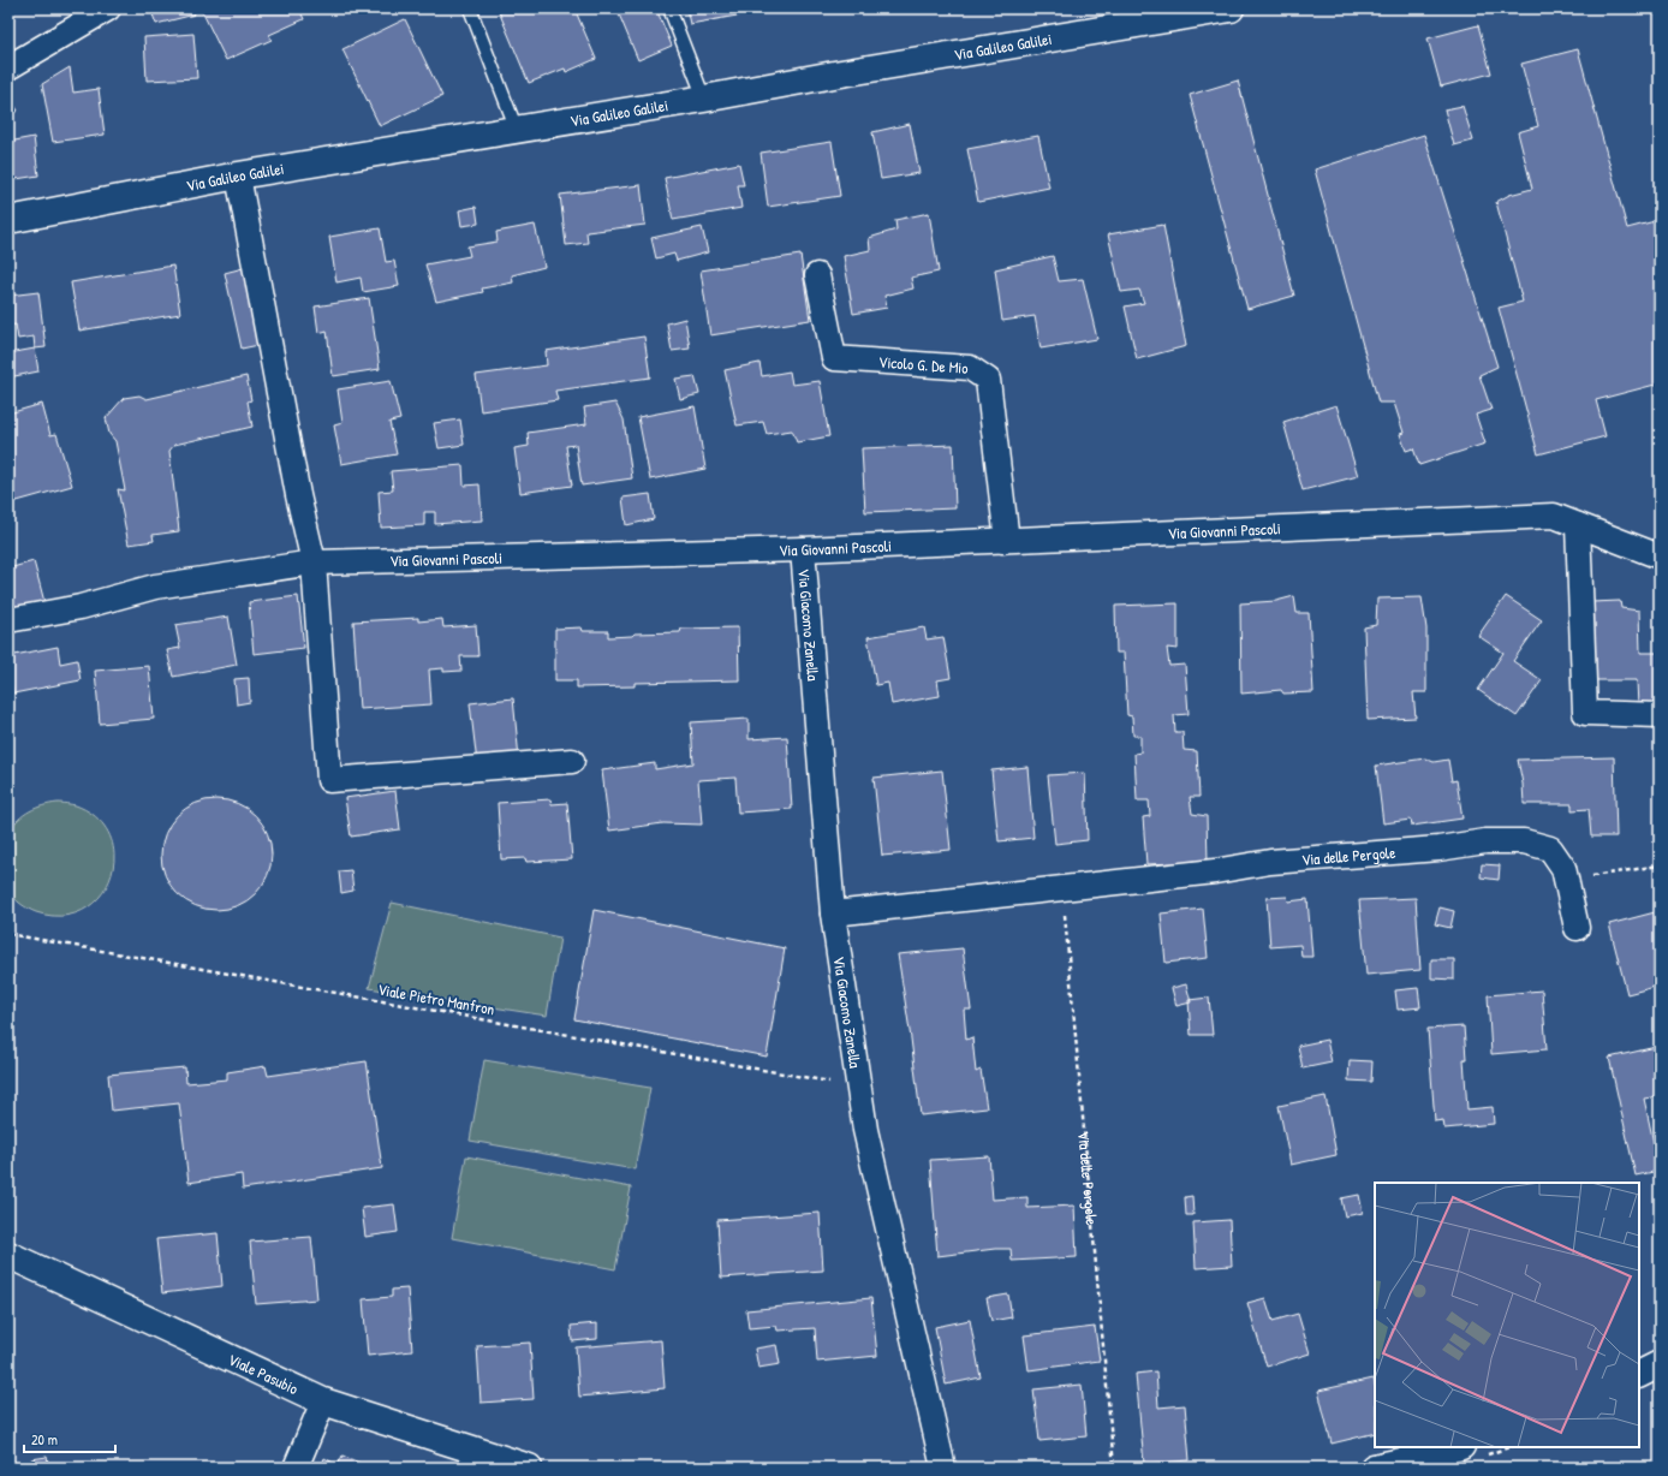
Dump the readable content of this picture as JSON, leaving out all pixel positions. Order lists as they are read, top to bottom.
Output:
{
  "streets": {
    "main road": ["Via Galileo Galilei", "Viale Pasubio"],
    "street": [
      "Vicolo G. De Mio",
      "Via Giovanni Pascoli",
      "Via Giacomo Zanella",
      "Via delle Pergole"
    ],
    "path": ["Viale Pietro Manfron"]
  },
  "crossings": [
    ["Vicolo G. De Mio", "Via Giovanni Pascoli"],
    ["Via Giovanni Pascoli", "Via Giacomo Zanella"],
    ["Via Giacomo Zanella", "Via delle Pergole"],
    ["Via Giacomo Zanella", "Viale Pietro Manfron"]
  ],
  "scale_bar": "20 m"
}
